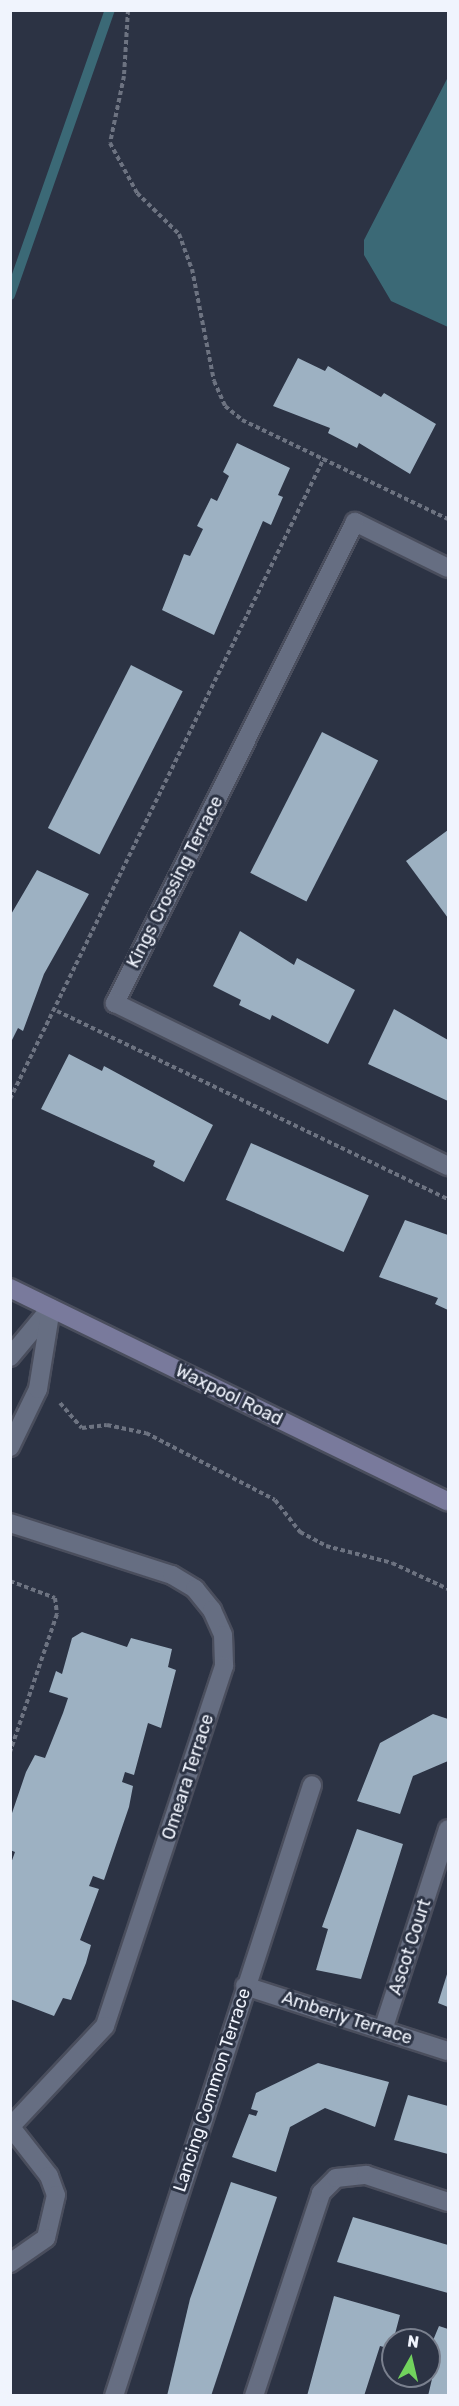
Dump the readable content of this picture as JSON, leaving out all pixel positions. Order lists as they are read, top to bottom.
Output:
{
  "streets": {
    "street": [
      "Kings Crossing Terrace",
      "Waxpool Road",
      "Omeara Terrace",
      "Ascot Court",
      "Amberly Terrace",
      "Lancing Common Terrace"
    ]
  },
  "crossings": [
    ["Ascot Court", "Amberly Terrace"],
    ["Amberly Terrace", "Lancing Common Terrace"]
  ],
  "north": "top"
}
